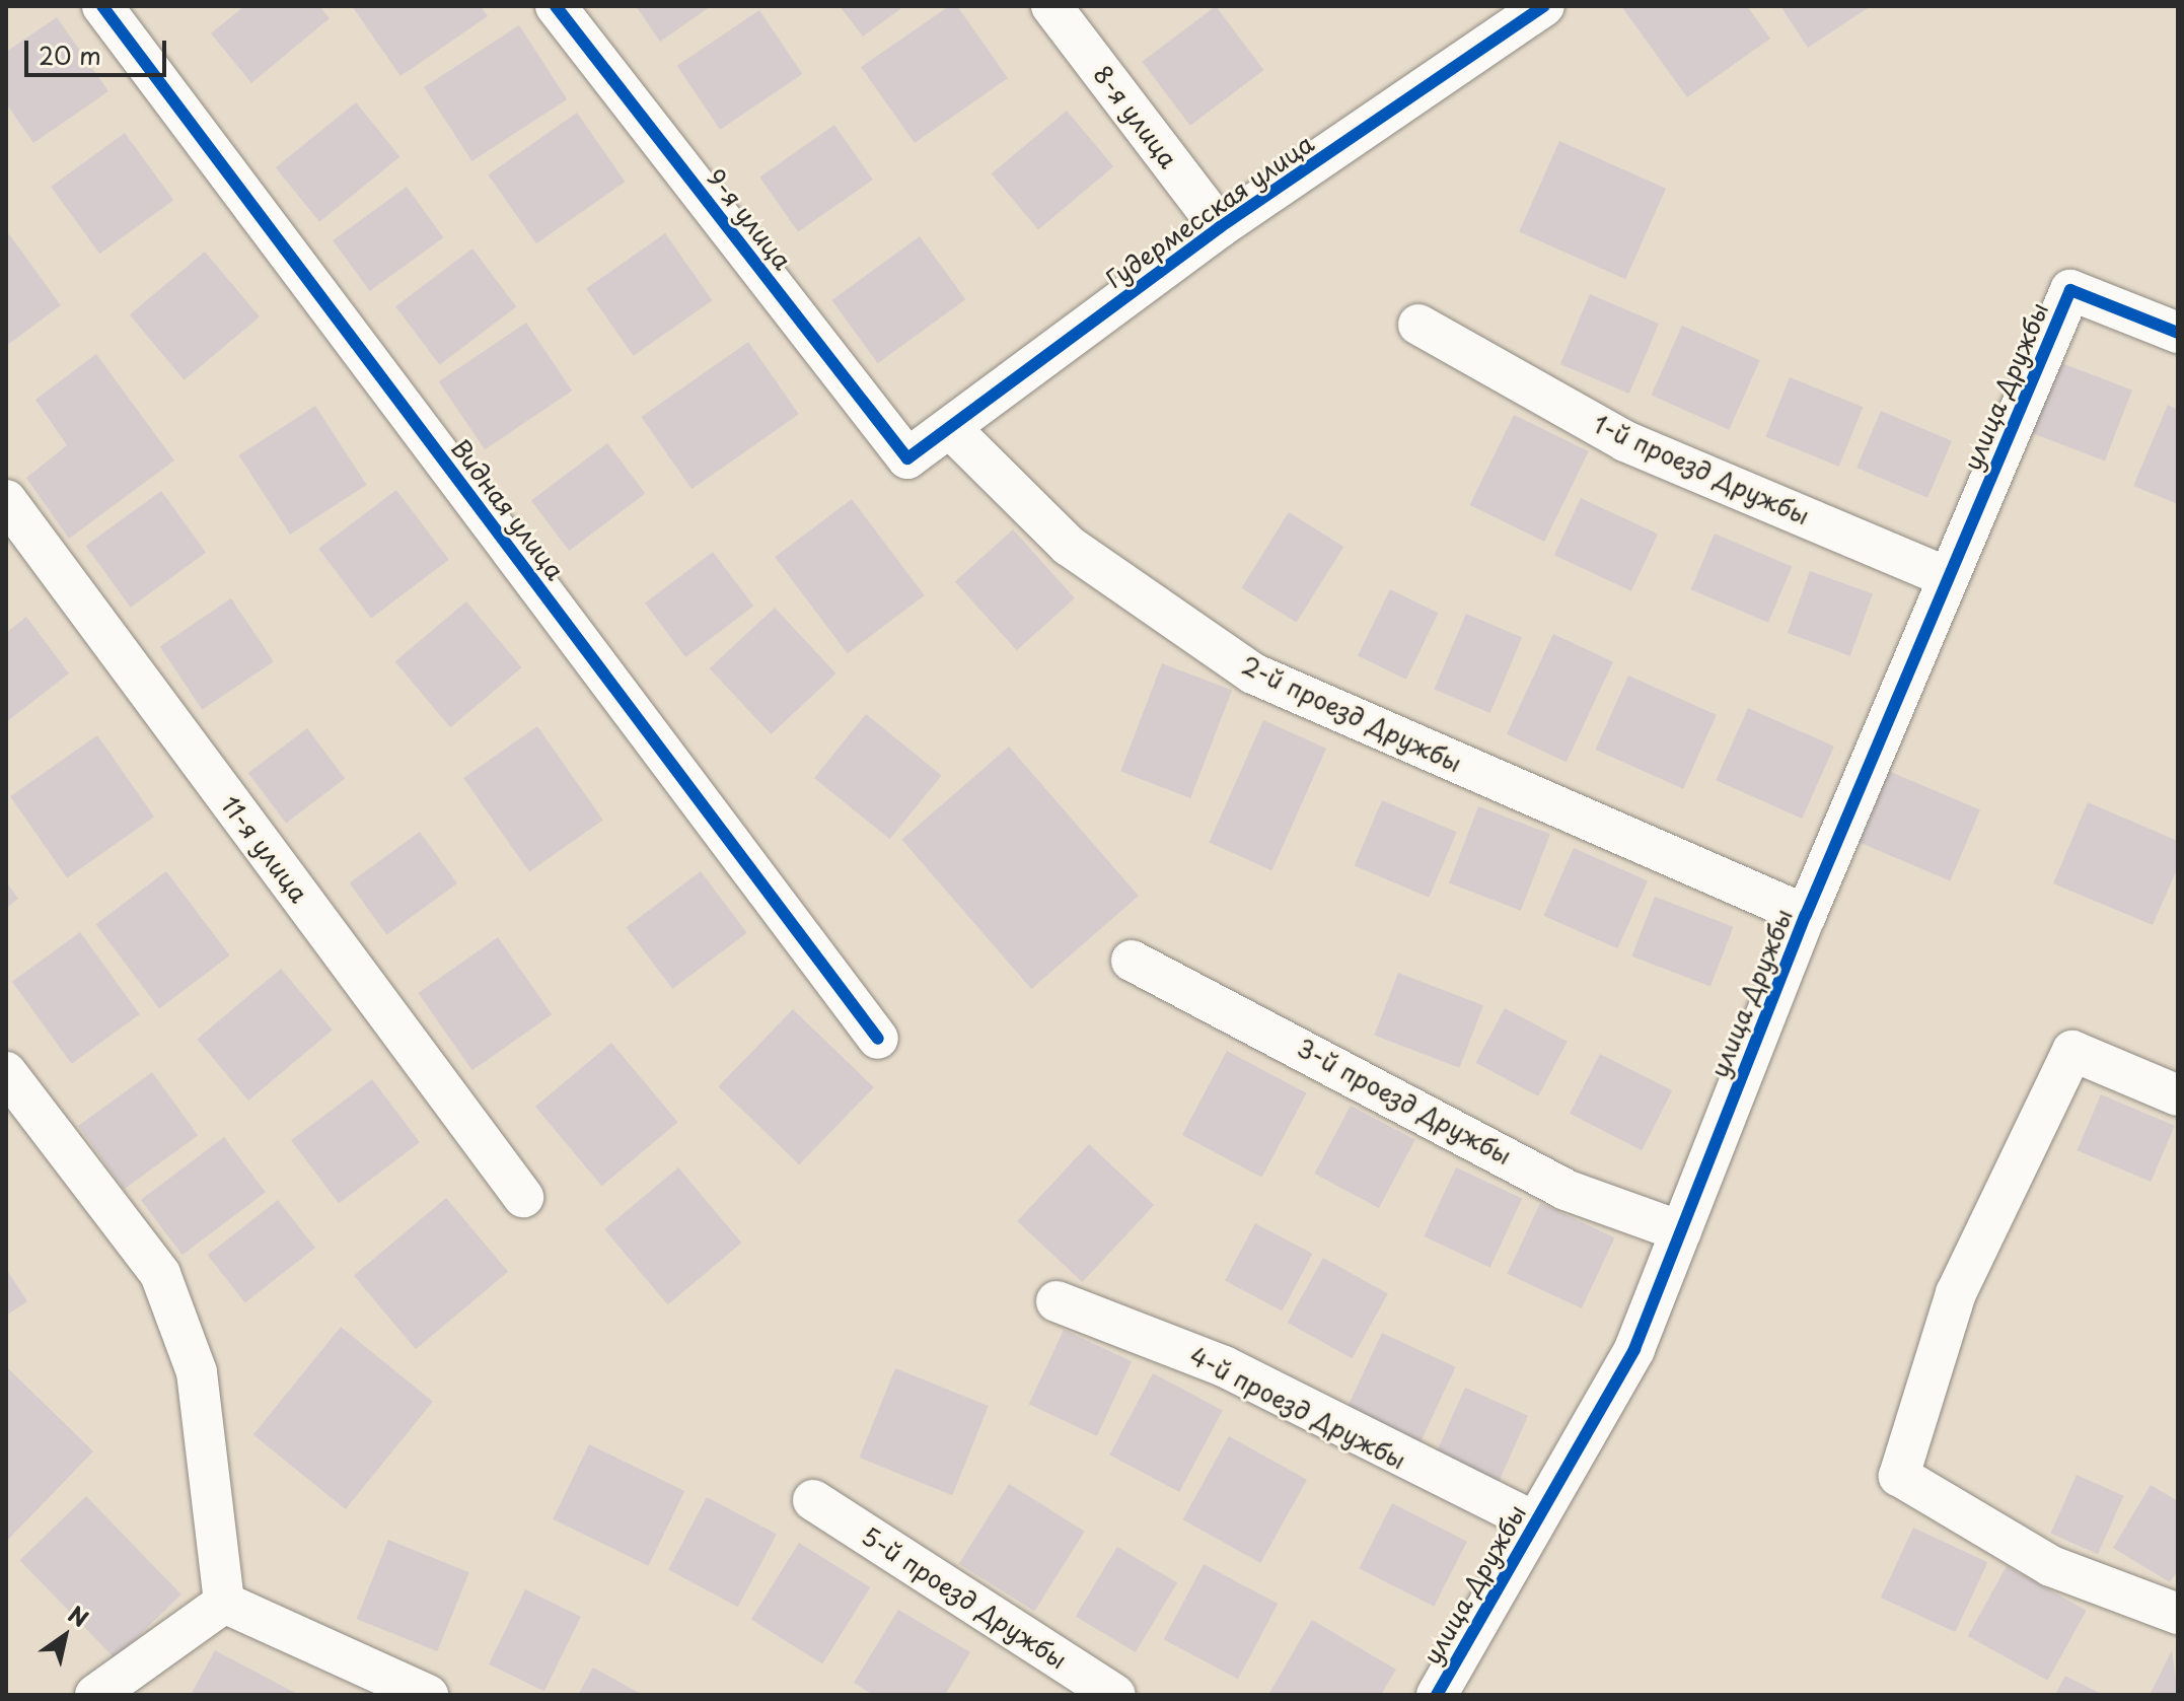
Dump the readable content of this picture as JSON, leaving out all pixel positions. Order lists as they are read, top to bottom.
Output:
{
  "streets": {
    "street": [
      "8-я улица",
      "Гудермесская улица",
      "9-я улица",
      "улица Дружбы",
      "1-й проезд Дружбы",
      "Видная улица",
      "2-й проезд Дружбы",
      "11-я улица",
      "3-й проезд Дружбы",
      "4-й проезд Дружбы",
      "5-й проезд Дружбы"
    ]
  },
  "crossings": [
    ["8-я улица", "Гудермесская улица"],
    ["Гудермесская улица", "9-я улица"],
    ["Гудермесская улица", "2-й проезд Дружбы"],
    ["улица Дружбы", "1-й проезд Дружбы"],
    ["улица Дружбы", "2-й проезд Дружбы"],
    ["улица Дружбы", "3-й проезд Дружбы"],
    ["улица Дружбы", "4-й проезд Дружбы"]
  ],
  "scale_bar": "20 m",
  "north": "top right"
}
